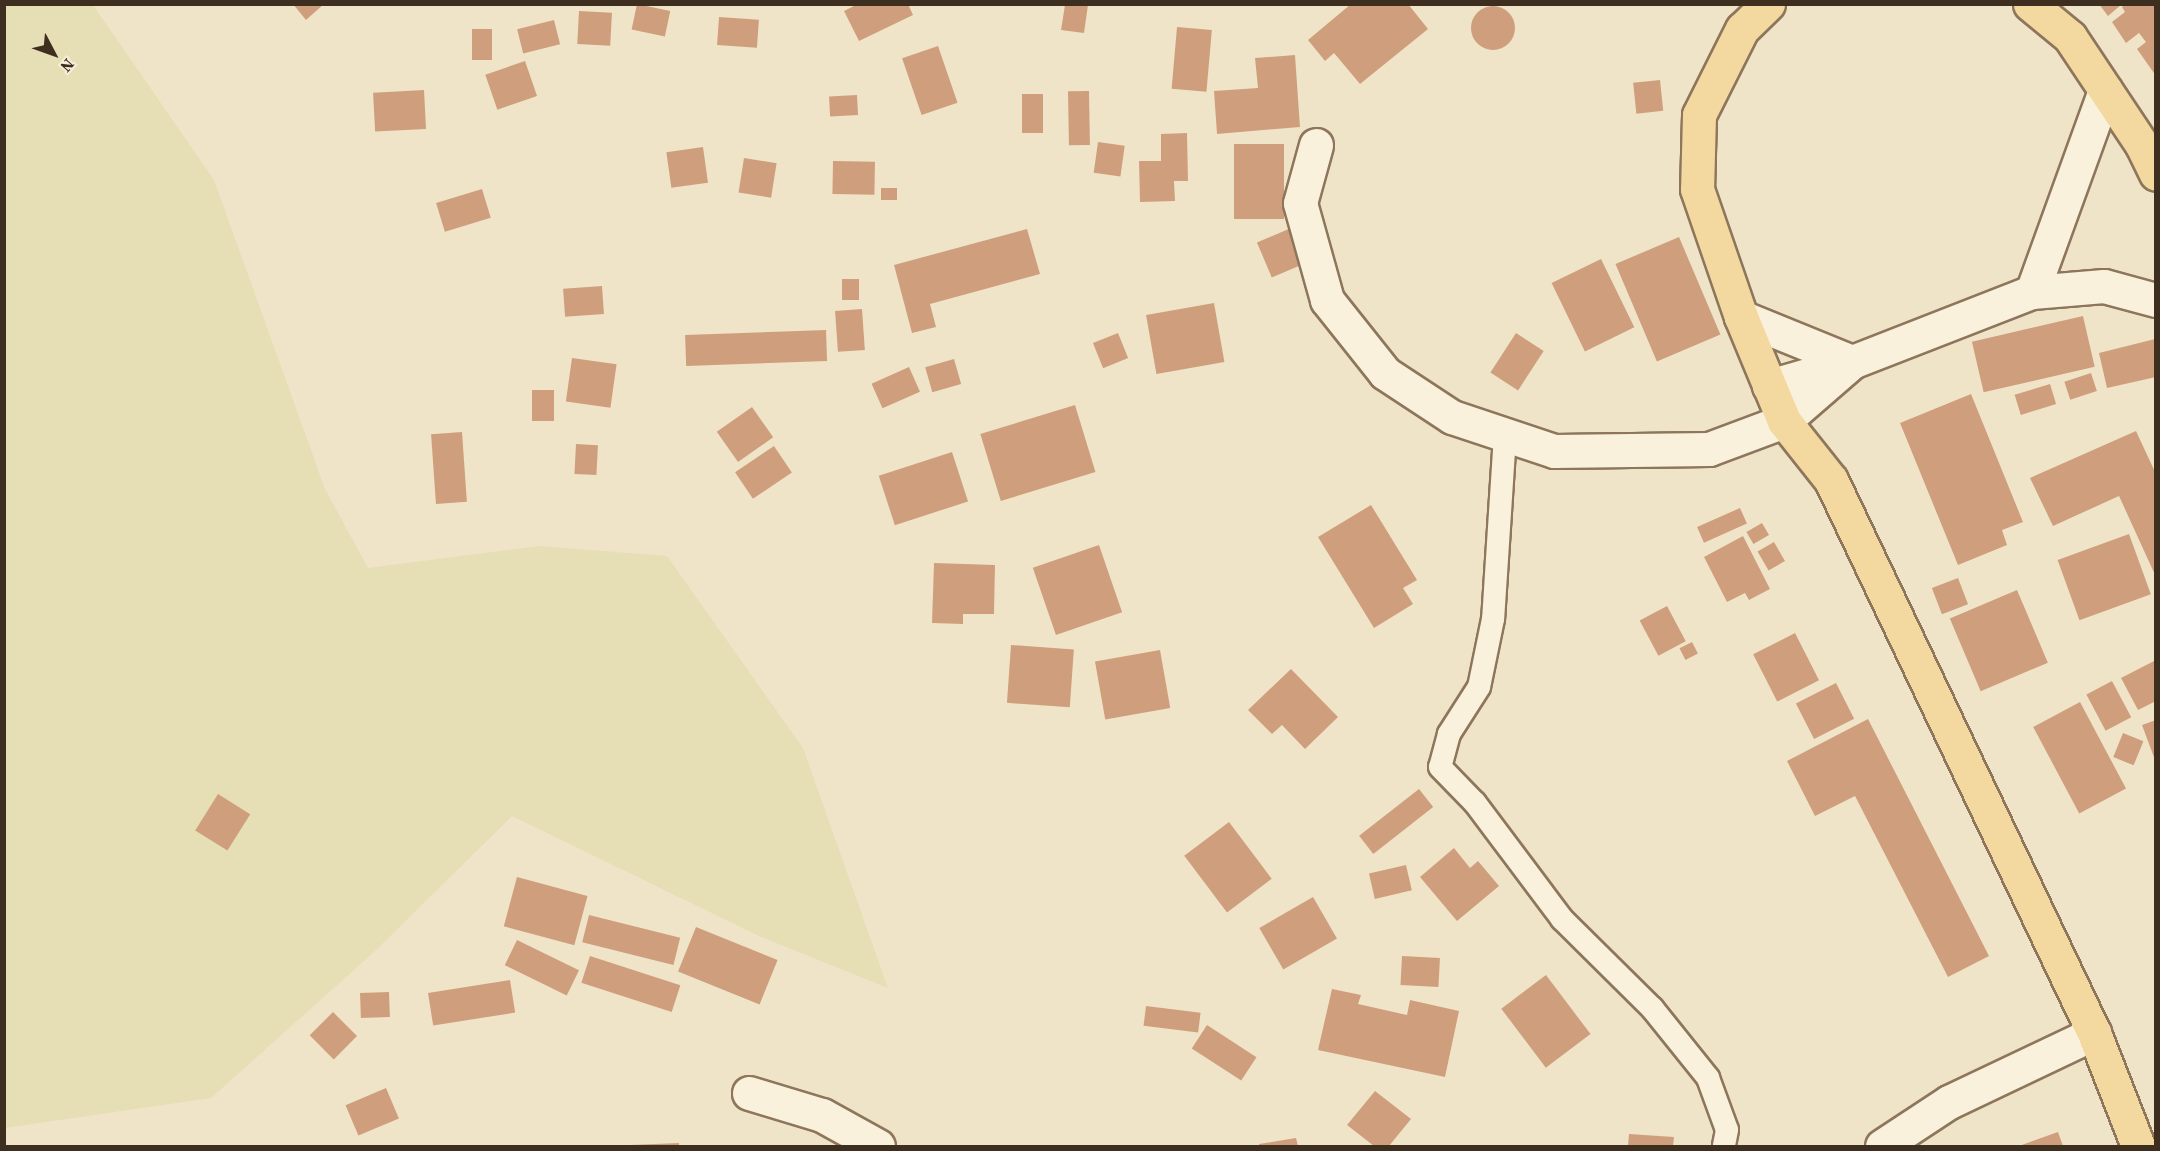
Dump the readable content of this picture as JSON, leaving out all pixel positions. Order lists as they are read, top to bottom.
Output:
{
  "north": "bottom right"
}
